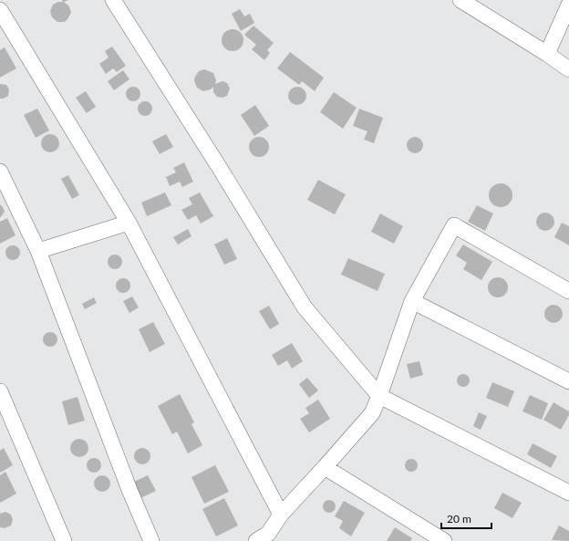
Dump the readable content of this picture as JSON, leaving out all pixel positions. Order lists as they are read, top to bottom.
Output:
{
  "scale_bar": "20 m"
}
